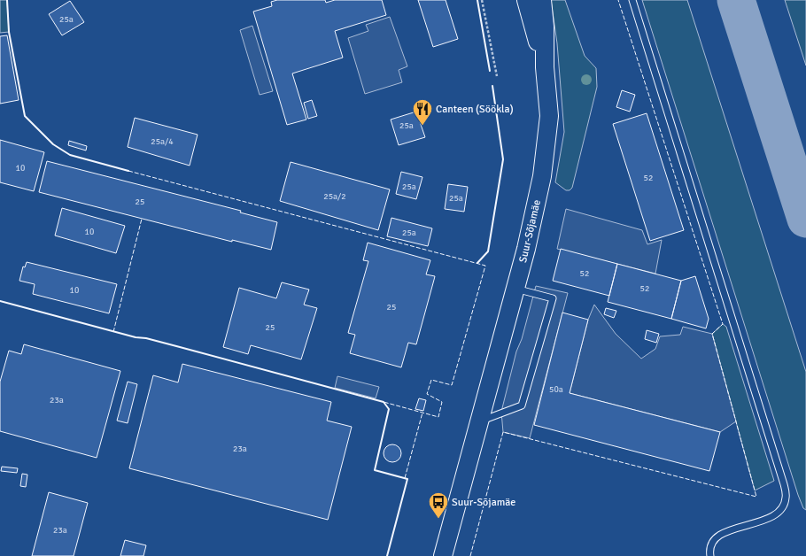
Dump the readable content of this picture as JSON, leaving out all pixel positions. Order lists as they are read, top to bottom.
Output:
{
  "streets": {
    "main road": ["Suur-Sõjamäe"]
  },
  "places": {
    "restaurant": ["Canteen (Söökla)"],
    "bus stop": ["Suur-Sõjamäe"]
  },
  "house_numbers": [
    "25a",
    "25a",
    "25a/4",
    "10",
    "52",
    "25a",
    "25a/2",
    "25a",
    "25",
    "10",
    "25a",
    "52",
    "52",
    "10",
    "25",
    "25",
    "50a",
    "23a",
    "23a",
    "23a"
  ]
}
